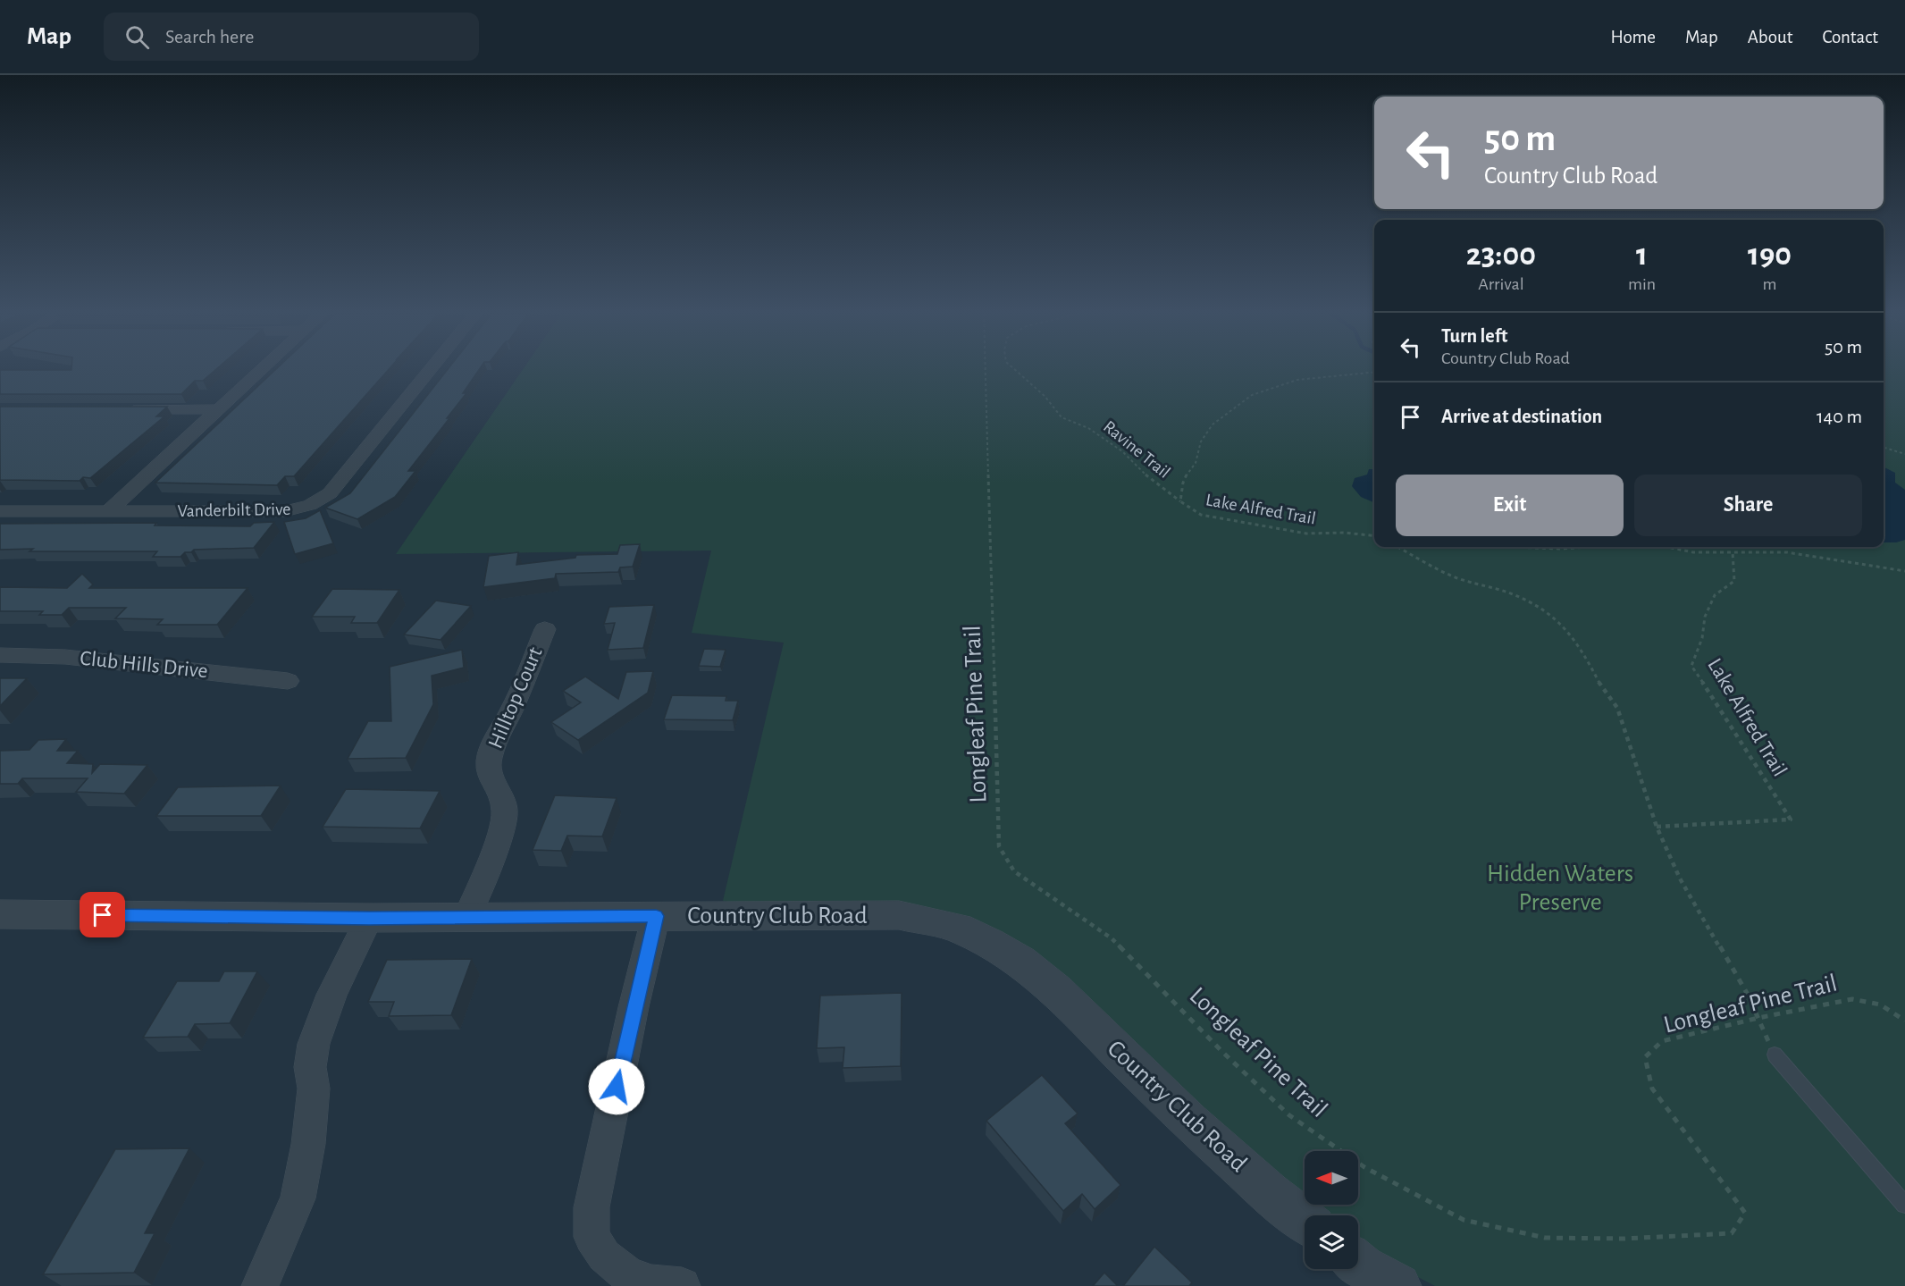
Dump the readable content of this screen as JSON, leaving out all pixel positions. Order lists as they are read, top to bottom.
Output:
{
  "streets": {
    "street": [
      "Vanderbilt Drive",
      "Club Hills Drive",
      "Hilltop Court",
      "Country Club Road"
    ],
    "path": ["Ravine Trail", "Lake Alfred Trail", "Longleaf Pine Trail"]
  },
  "crossings": [
    ["Ravine Trail", "Lake Alfred Trail"],
    ["Hilltop Court", "Country Club Road"]
  ],
  "parks": ["Hidden Waters Preserve"],
  "north": "left",
  "page": {
    "header": "Map",
    "search": "Search here",
    "nav": [
      "Home",
      "Map",
      "About",
      "Contact"
    ],
    "turn": ["50 m", "Country Club Road"],
    "eta": [
      "23:00",
      "Arrival",
      "1",
      "min",
      "190",
      "m"
    ],
    "list": [
      {
        "name": "Turn left",
        "note": "Country Club Road",
        "value": "50 m"
      },
      {
        "name": "Arrive at destination",
        "value": "140 m"
      }
    ],
    "buttons": ["Exit", "Share"]
  }
}
